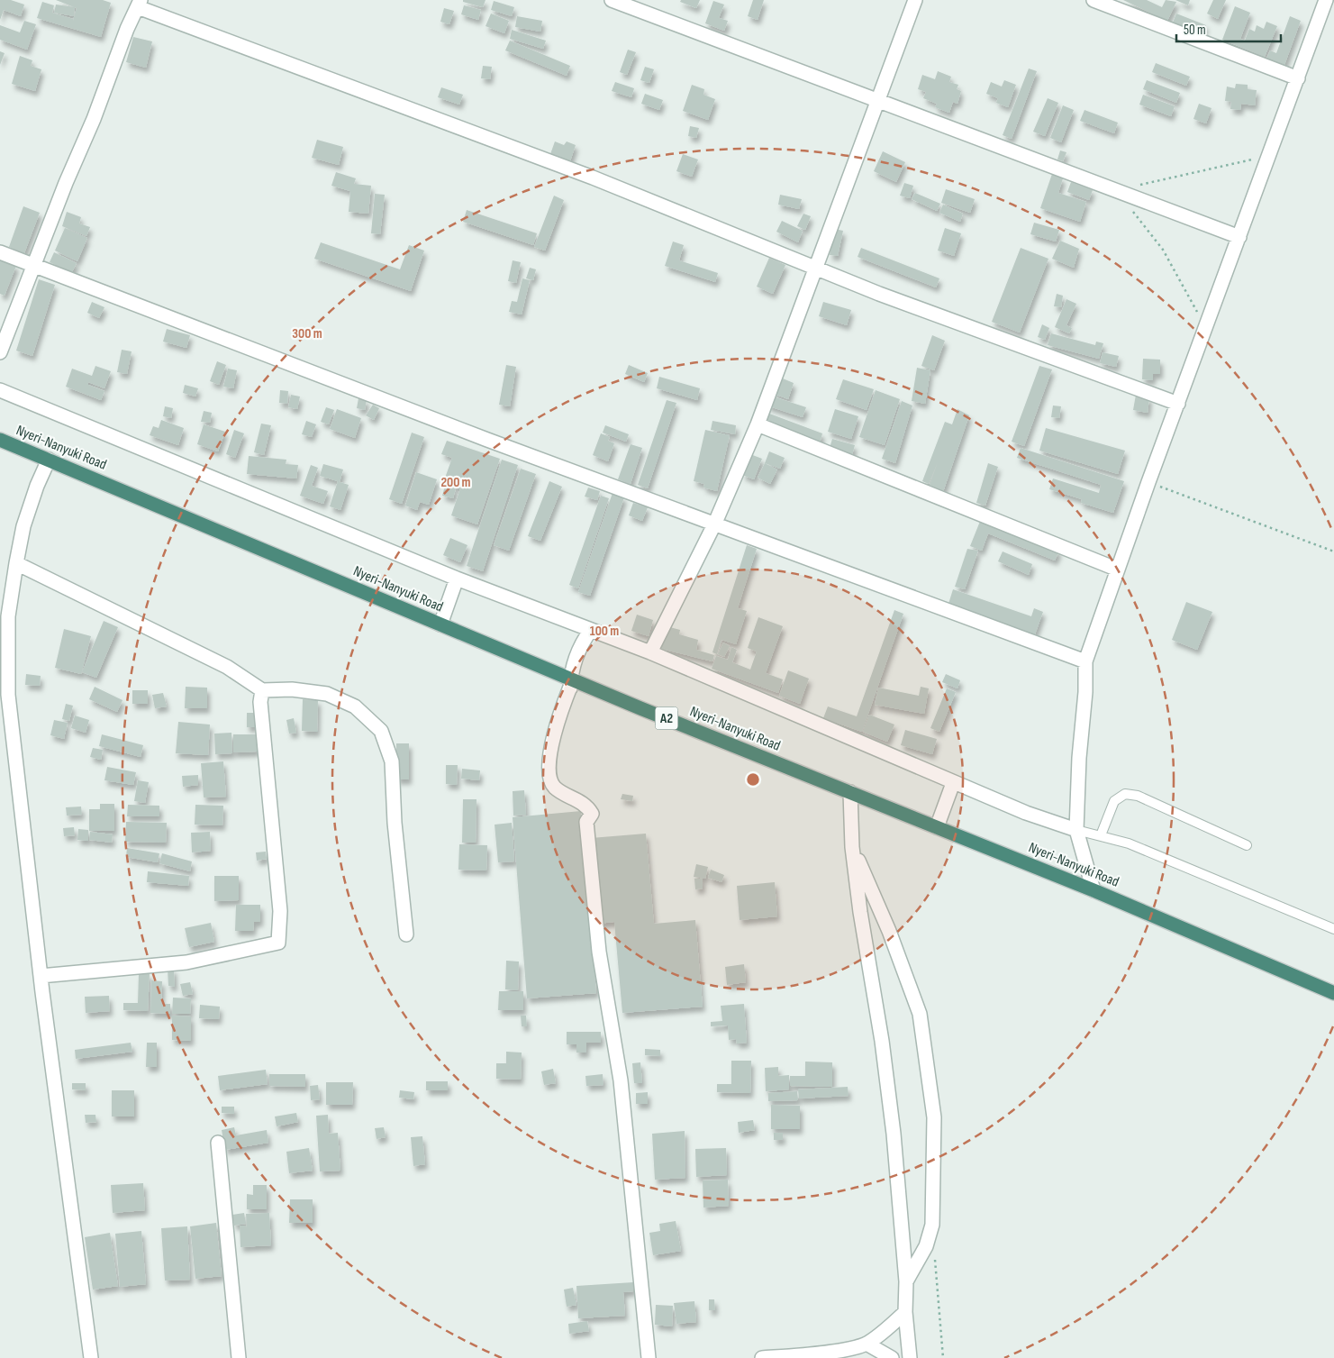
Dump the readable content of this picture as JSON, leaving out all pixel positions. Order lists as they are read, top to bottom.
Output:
{
  "streets": {
    "highway": ["Nyeri-Nanyuki Road", "A2"]
  },
  "scale_bar": "50 m",
  "rings": ["300 m", "200 m", "100 m"]
}
